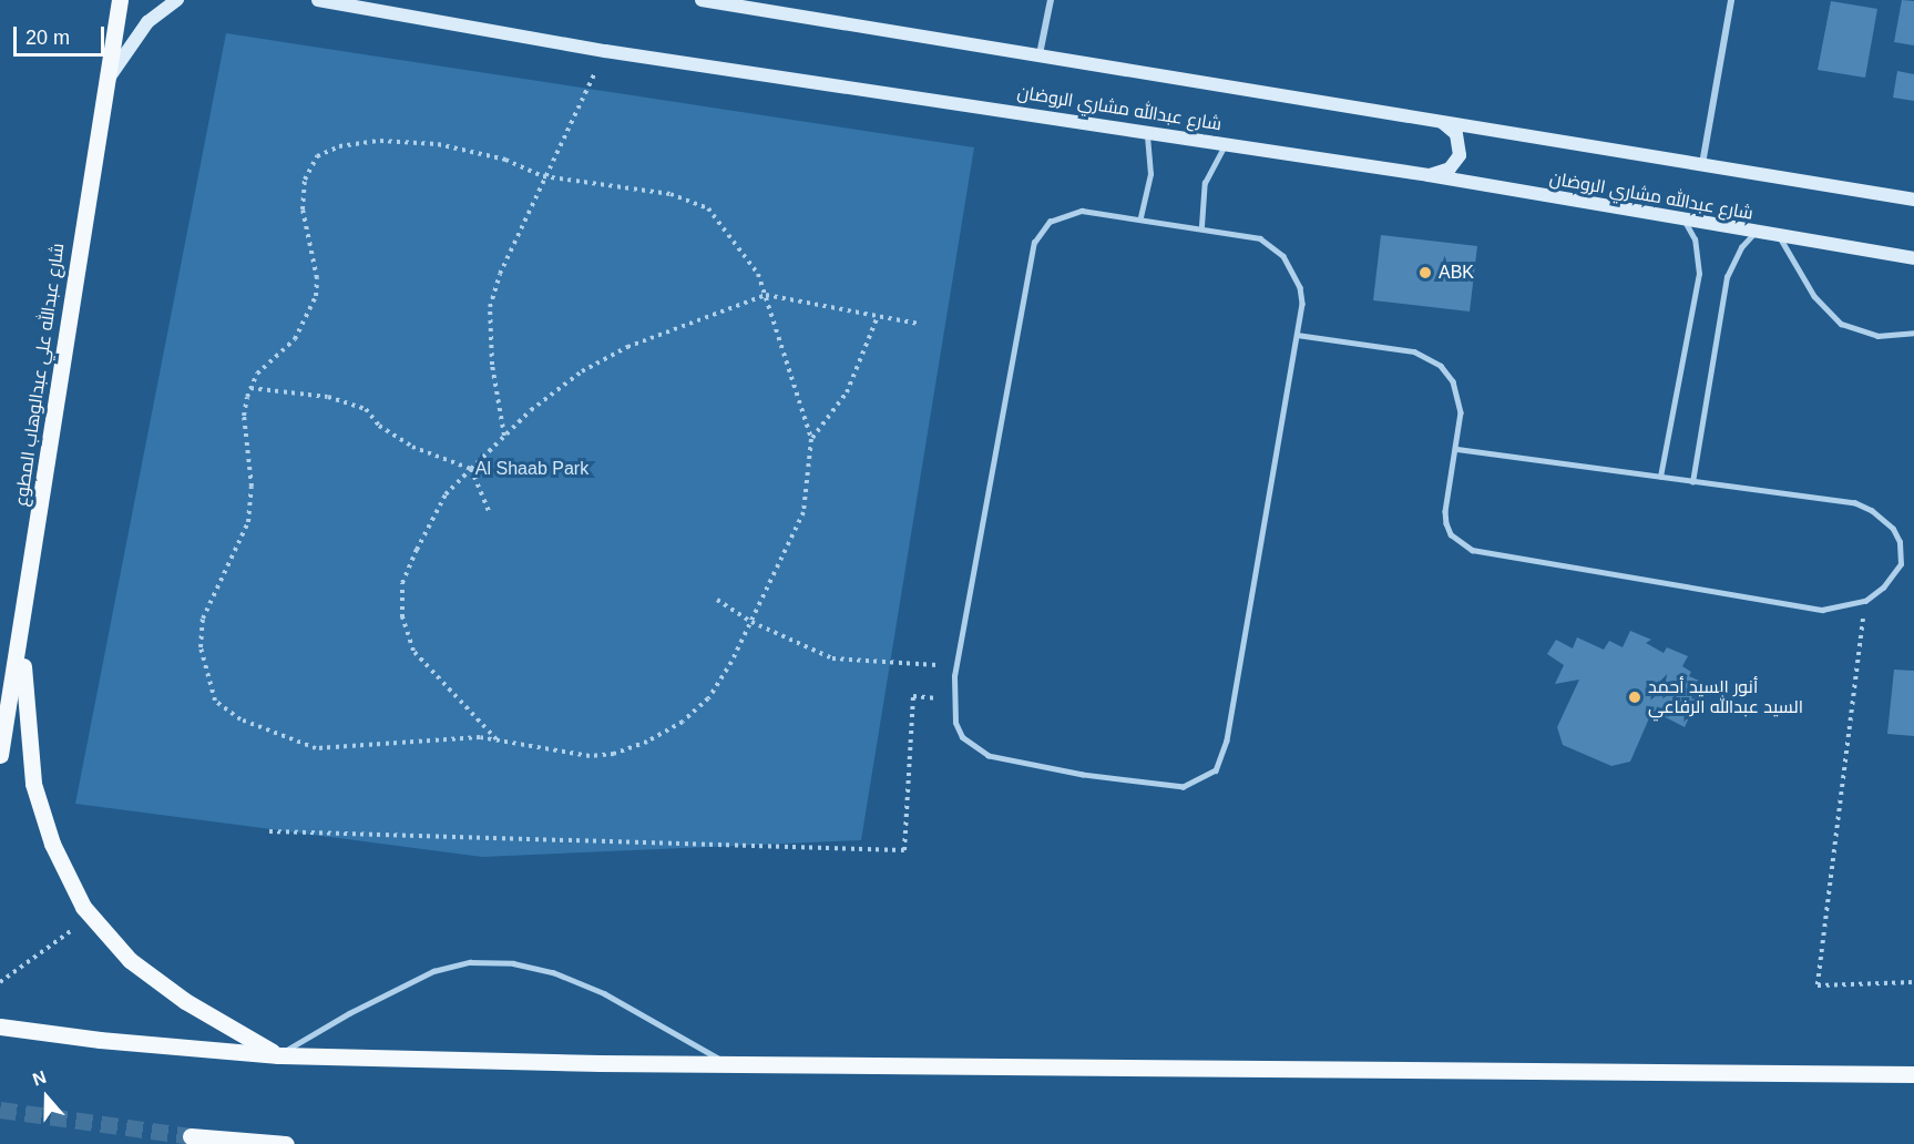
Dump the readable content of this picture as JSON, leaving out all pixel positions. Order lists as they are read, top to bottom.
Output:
{
  "streets": {
    "main road": ["شارع عبدالله علي عبدالوهاب المطوع"],
    "street": ["شارع عبدالله مشاري الروضان"]
  },
  "parks": ["Al Shaab Park"],
  "places": ["ABK", "أنور السيد أحمد السيد عبدالله الرفاعي"],
  "scale_bar": "20 m",
  "north": "top"
}
